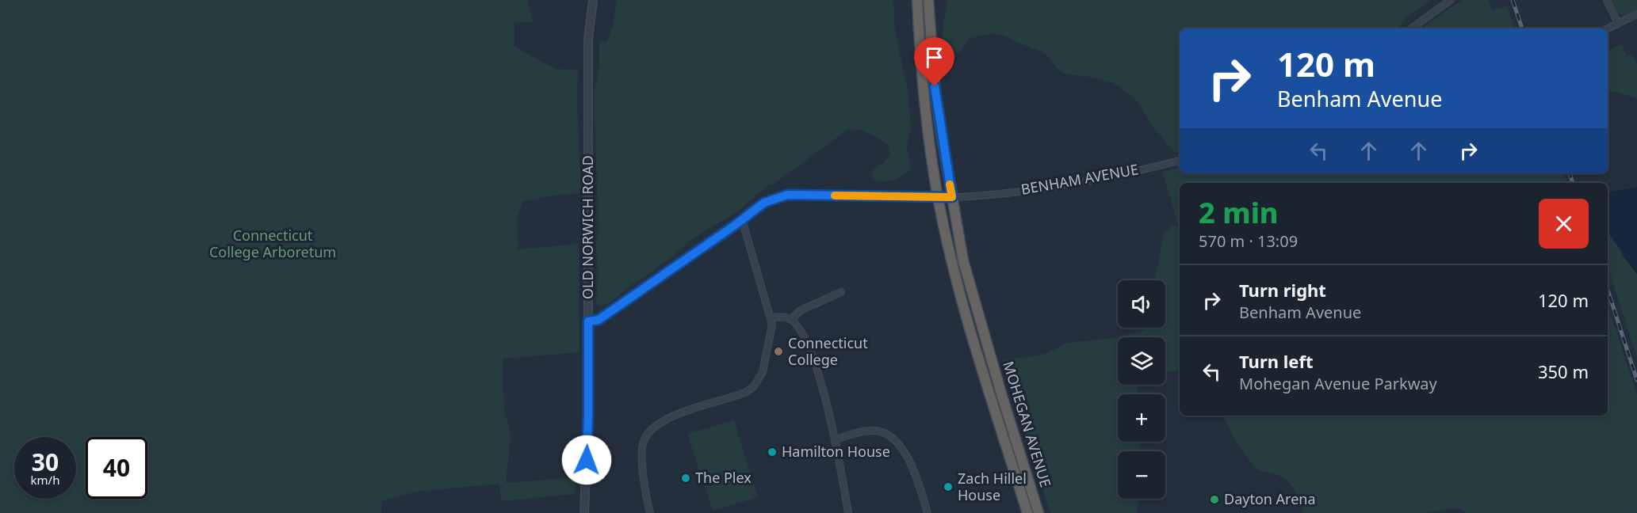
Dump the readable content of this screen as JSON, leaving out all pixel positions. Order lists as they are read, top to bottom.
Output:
{
  "streets": {
    "highway": ["MOHEGAN AVENUE"],
    "street": ["BENHAM AVENUE", "OLD NORWICH ROAD"]
  },
  "crossings": [
    ["BENHAM AVENUE", "OLD NORWICH ROAD"],
    ["BENHAM AVENUE", "MOHEGAN AVENUE"]
  ],
  "parks": ["Connecticut College Arboretum"],
  "places": [
    "Connecticut College",
    "Hamilton House",
    "The Plex",
    "Zach Hillel House",
    "Dayton Arena"
  ],
  "page": {
    "turn": ["120 m", "Benham Avenue"],
    "heading": ["2 min", "570 m · 13:09"],
    "list": [
      {
        "name": "Turn right",
        "note": "Benham Avenue",
        "value": "120 m"
      },
      {
        "name": "Turn left",
        "note": "Mohegan Avenue Parkway",
        "value": "350 m"
      }
    ],
    "map_buttons": ["+", "−"],
    "speed": "30 km/h",
    "limit": "40"
  }
}
